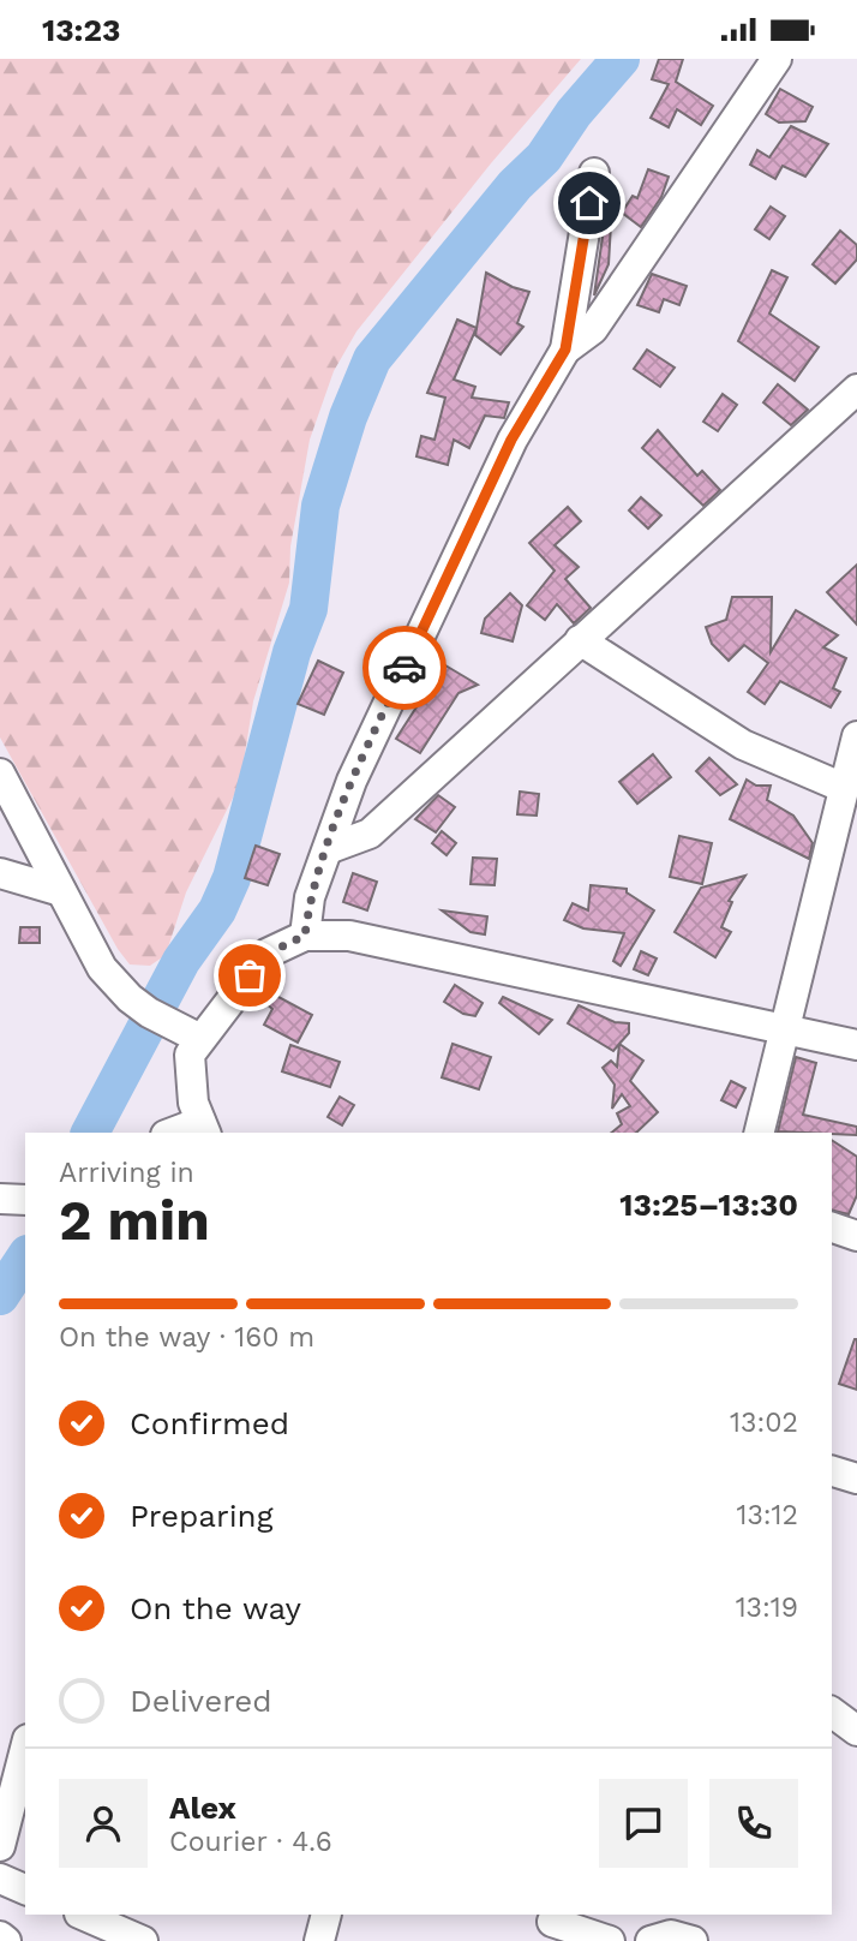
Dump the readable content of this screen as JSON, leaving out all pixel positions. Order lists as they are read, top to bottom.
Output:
{
  "page": {
    "status": "13:23",
    "heading": ["2 min", "Arriving in", "13:25–13:30"],
    "panel": ["Alex", "Courier · 4.6"],
    "bar": "On the way · 160 m",
    "list": [
      ["Confirmed", "13:02"],
      ["Preparing", "13:12"],
      ["On the way", "13:19"],
      "Delivered"
    ]
  }
}
